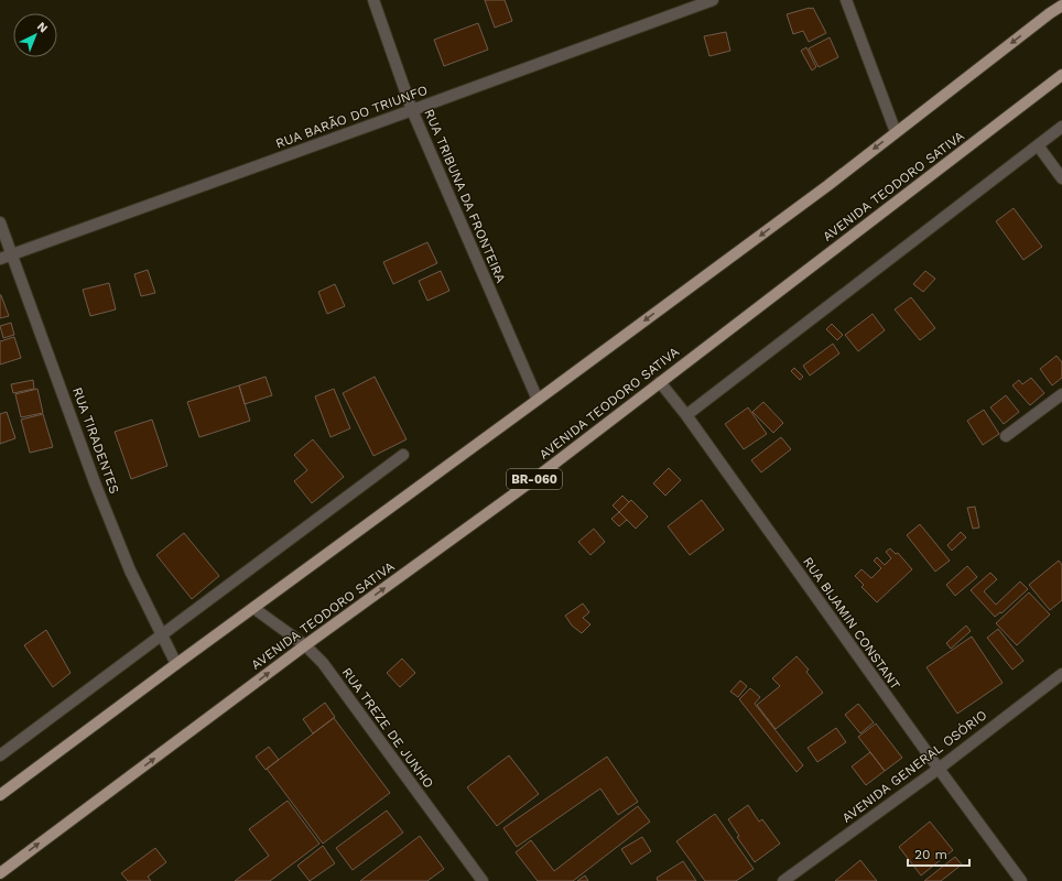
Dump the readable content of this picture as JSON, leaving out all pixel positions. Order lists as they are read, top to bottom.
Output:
{
  "streets": {
    "main road": ["AVENIDA TEODORO SATIVA", "BR-060"],
    "street": [
      "RUA BARÃO DO TRIUNFO",
      "RUA TRIBUNA DA FRONTEIRA",
      "RUA TIRADENTES",
      "RUA BIJAMIN CONSTANT",
      "RUA TREZE DE JUNHO",
      "AVENIDA GENERAL OSÓRIO"
    ]
  },
  "crossings": [
    ["RUA BARÃO DO TRIUNFO", "RUA TRIBUNA DA FRONTEIRA"],
    ["RUA BARÃO DO TRIUNFO", "RUA TIRADENTES"],
    ["AVENIDA TEODORO SATIVA", "RUA BIJAMIN CONSTANT"],
    ["AVENIDA TEODORO SATIVA", "RUA TREZE DE JUNHO"],
    ["RUA BIJAMIN CONSTANT", "AVENIDA GENERAL OSÓRIO"]
  ],
  "scale_bar": "20 m",
  "north": "top right"
}
